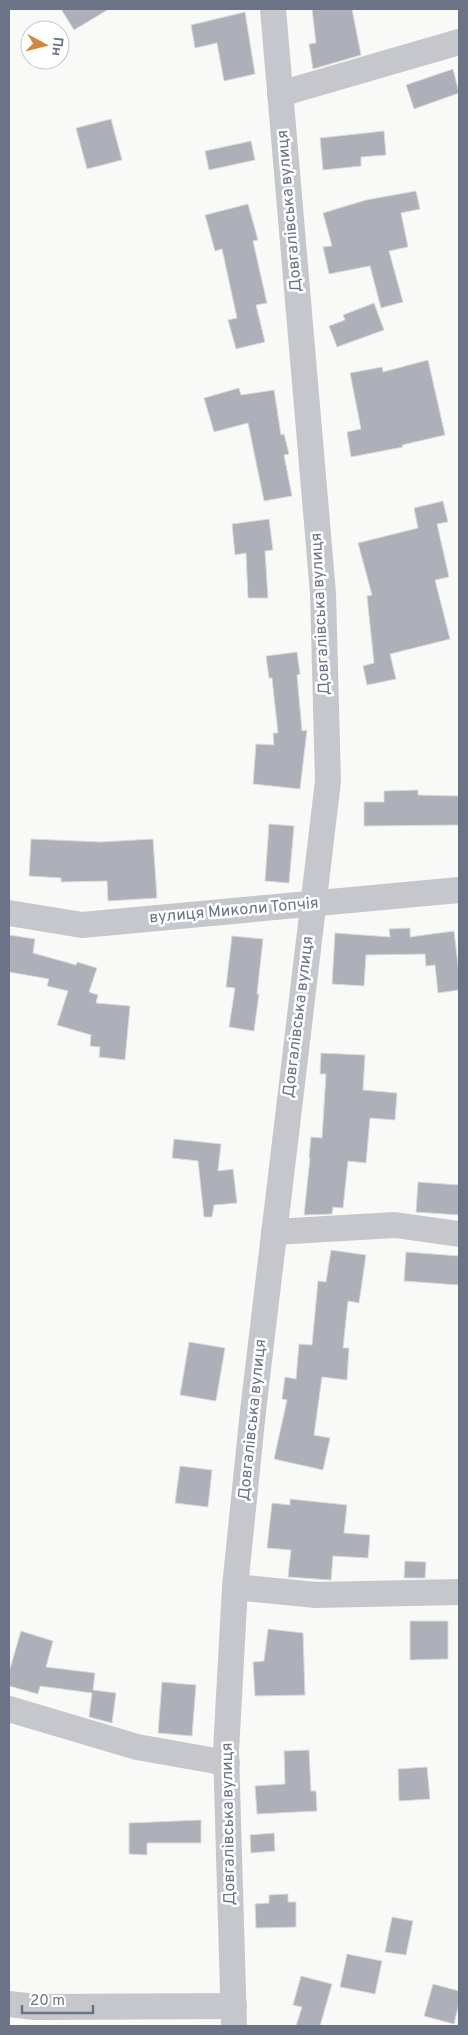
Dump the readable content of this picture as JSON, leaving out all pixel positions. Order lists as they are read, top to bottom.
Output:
{
  "streets": {
    "street": ["Довгалівська вулиця", "вулиця Миколи Топчія"]
  },
  "crossings": [
    ["Довгалівська вулиця", "вулиця Миколи Топчія"]
  ],
  "scale_bar": "20 m",
  "north": "right"
}
